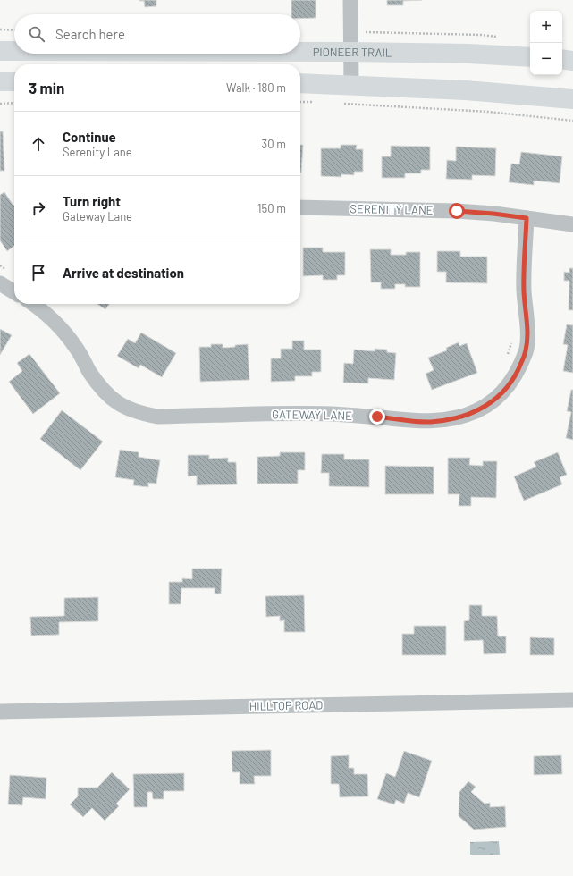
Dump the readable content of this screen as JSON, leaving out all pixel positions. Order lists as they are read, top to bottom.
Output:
{
  "streets": {
    "main road": ["PIONEER TRAIL"],
    "street": ["SERENITY LANE", "GATEWAY LANE", "HILLTOP ROAD"]
  },
  "crossings": [
    ["SERENITY LANE", "GATEWAY LANE"]
  ],
  "page": {
    "map_buttons": ["+", "−"],
    "search": "Search here",
    "heading": ["3 min", "Walk · 180 m"],
    "list": [
      ["Continue", "Serenity Lane", "30 m"],
      ["Turn right", "Gateway Lane", "150 m"],
      "Arrive at destination"
    ]
  }
}
